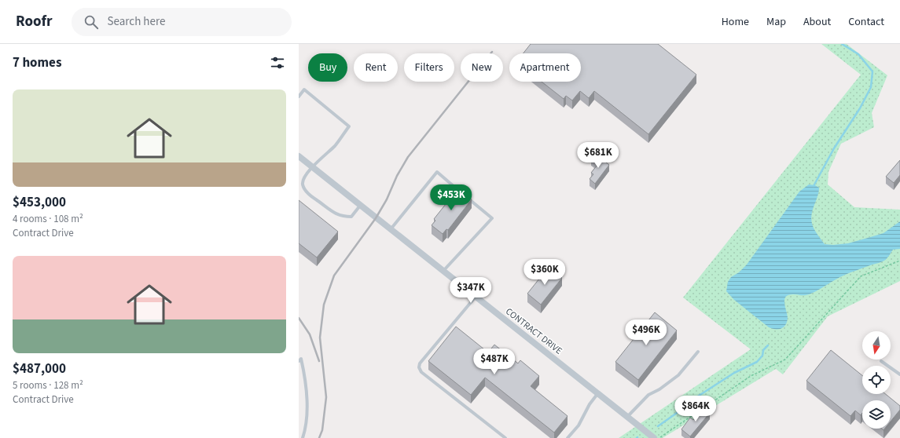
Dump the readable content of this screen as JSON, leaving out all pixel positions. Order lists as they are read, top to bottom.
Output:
{
  "streets": {
    "street": ["CONTRACT DRIVE"]
  },
  "north": "bottom",
  "page": {
    "header": "Roofr",
    "search": "Search here",
    "nav": [
      "Home",
      "Map",
      "About",
      "Contact"
    ],
    "heading": "7 homes",
    "chip": [
      "Buy",
      "Rent",
      "Filters",
      "New",
      "Apartment"
    ],
    "list": [
      {
        "name": "$453,000",
        "note": "4 rooms · 108 m² · Contract Drive"
      },
      {
        "name": "$487,000",
        "note": "5 rooms · 128 m² · Contract Drive"
      }
    ],
    "price": [
      "$681K",
      "$453K",
      "$360K",
      "$347K",
      "$496K",
      "$487K",
      "$864K"
    ]
  }
}
